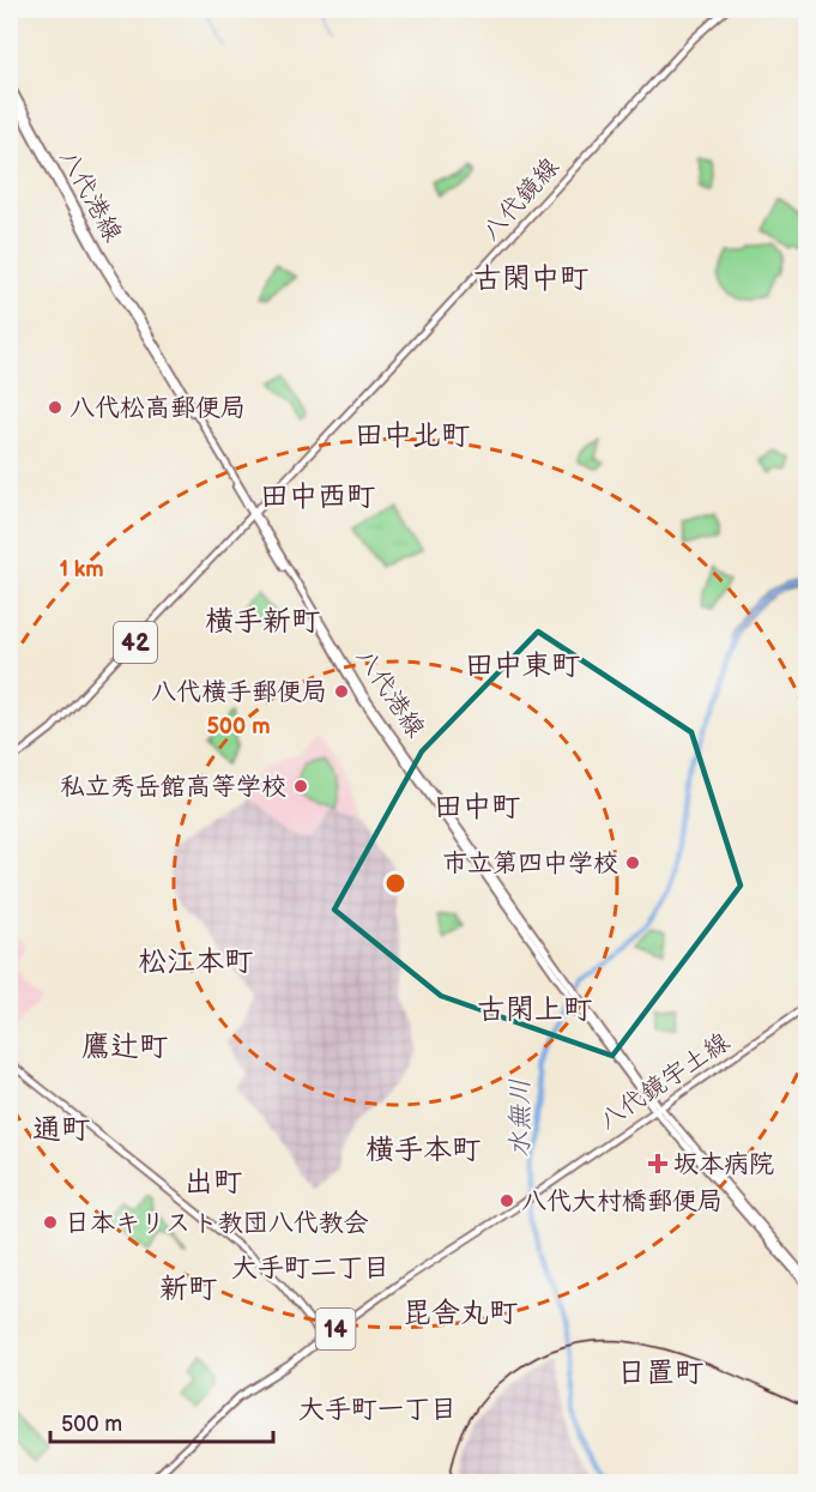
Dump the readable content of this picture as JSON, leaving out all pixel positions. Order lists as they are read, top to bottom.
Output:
{
  "streets": {
    "main road": [
      "八代港線",
      "八代鏡線",
      "42",
      "八代鏡宇土線",
      "14"
    ]
  },
  "crossings": [
    ["八代港線", "八代鏡線"],
    ["八代港線", "八代鏡宇土線"],
    ["八代鏡宇土線", "14"]
  ],
  "districts": [
    "古閑中町",
    "田中北町",
    "田中西町",
    "横手新町",
    "田中東町",
    "田中町",
    "松江本町",
    "古閑上町",
    "鷹辻町",
    "通町",
    "横手本町",
    "出町",
    "大手町二丁目",
    "新町",
    "毘舎丸町",
    "日置町",
    "大手町一丁目"
  ],
  "water": ["水無川"],
  "places": {
    "other": [
      "八代松高郵便局",
      "八代横手郵便局",
      "私立秀岳館高等学校",
      "市立第四中学校",
      "八代大村橋郵便局",
      "日本キリスト教団八代教会"
    ],
    "health": ["坂本病院"]
  },
  "scale_bar": "500 m",
  "rings": ["1 km", "500 m"]
}
